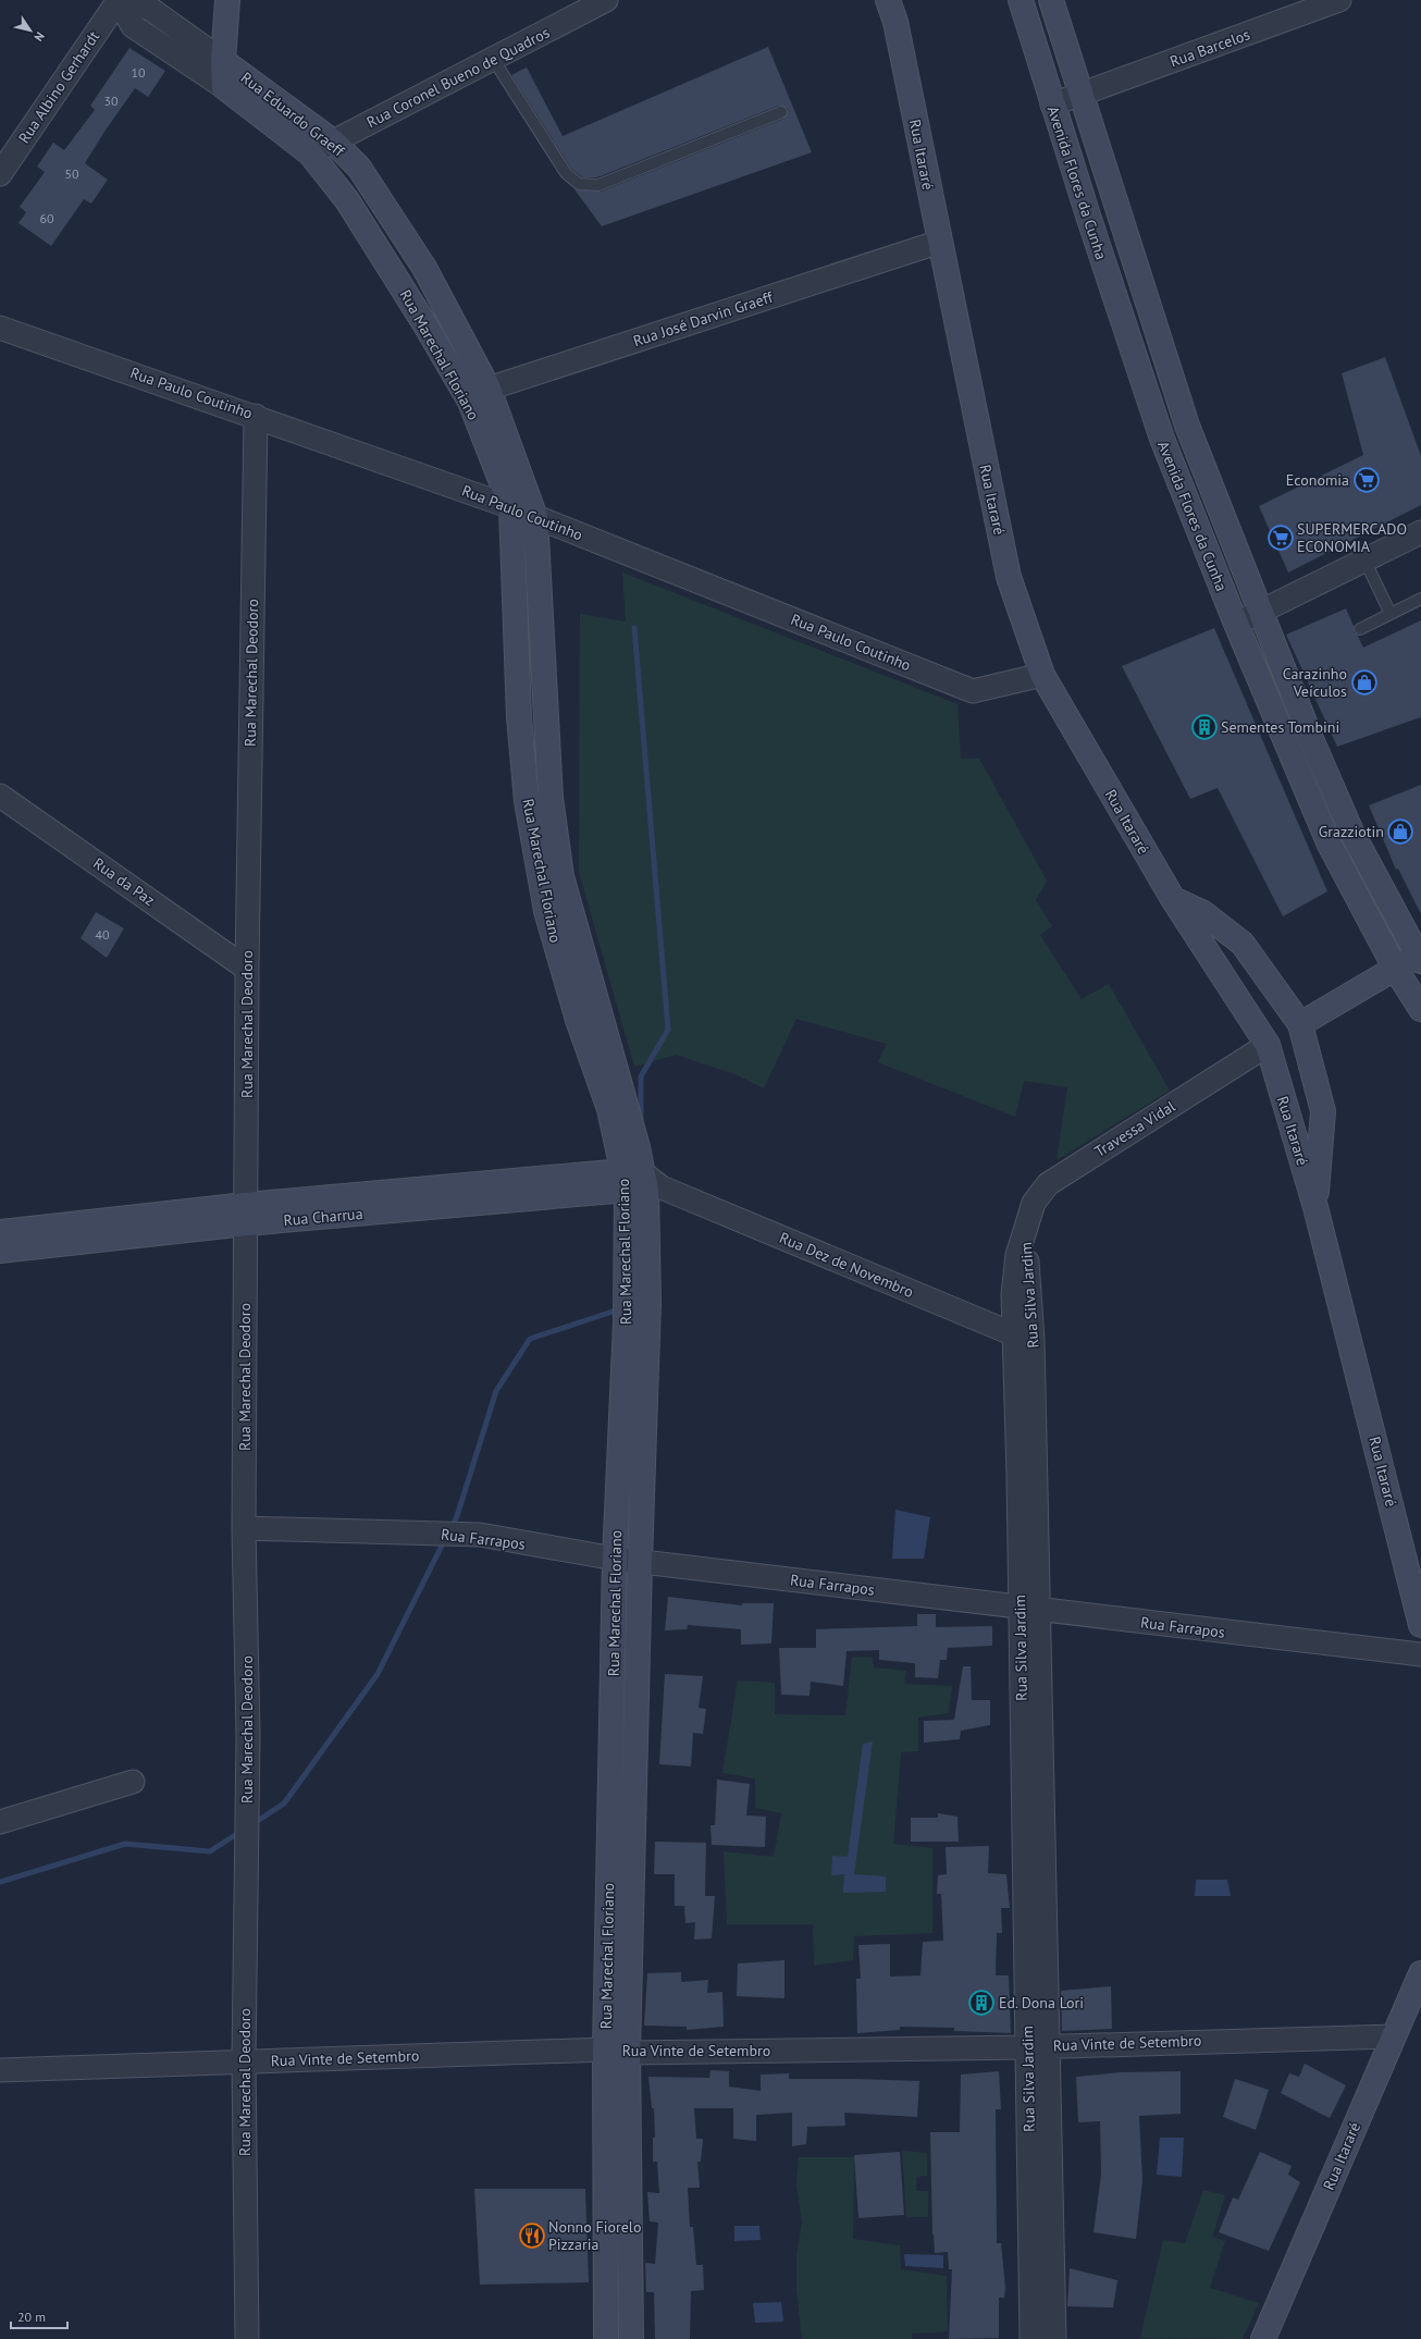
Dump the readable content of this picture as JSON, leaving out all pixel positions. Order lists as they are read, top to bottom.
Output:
{
  "streets": {
    "street": [
      "Rua Barcelos",
      "Rua Coronel Bueno de Quadros",
      "Rua Albino Gerhardt",
      "Rua Eduardo Graeff",
      "Rua Itararé",
      "Avenida Flores da Cunha",
      "Rua José Darvin Graeff",
      "Rua Marechal Floriano",
      "Rua Paulo Coutinho",
      "Rua Marechal Deodoro",
      "Rua da Paz",
      "Travessa Vidal",
      "Rua Charrua",
      "Rua Dez de Novembro",
      "Rua Silva Jardim",
      "Rua Farrapos",
      "Rua Vinte de Setembro"
    ]
  },
  "crossings": [
    ["Rua Barcelos", "Avenida Flores da Cunha"],
    ["Rua Coronel Bueno de Quadros", "Rua Eduardo Graeff"],
    ["Rua Coronel Bueno de Quadros", "Rua Marechal Floriano"],
    ["Rua Albino Gerhardt", "Rua Eduardo Graeff"],
    ["Rua Eduardo Graeff", "Rua José Darvin Graeff"],
    ["Rua Eduardo Graeff", "Rua Marechal Floriano"],
    ["Rua Itararé", "Rua José Darvin Graeff"],
    ["Rua Itararé", "Rua Paulo Coutinho"],
    ["Rua Itararé", "Travessa Vidal"],
    ["Rua Itararé", "Rua Vinte de Setembro"],
    ["Rua José Darvin Graeff", "Rua Marechal Floriano"],
    ["Rua Marechal Floriano", "Rua Paulo Coutinho"],
    ["Rua Marechal Floriano", "Rua Charrua"],
    ["Rua Marechal Floriano", "Rua Dez de Novembro"],
    ["Rua Marechal Floriano", "Rua Farrapos"],
    ["Rua Marechal Floriano", "Rua Vinte de Setembro"],
    ["Rua Paulo Coutinho", "Rua Marechal Deodoro"],
    ["Rua Marechal Deodoro", "Rua da Paz"],
    ["Rua Marechal Deodoro", "Rua Charrua"],
    ["Rua Marechal Deodoro", "Rua Farrapos"],
    ["Rua Marechal Deodoro", "Rua Vinte de Setembro"],
    ["Travessa Vidal", "Rua Silva Jardim"],
    ["Rua Charrua", "Rua Dez de Novembro"],
    ["Rua Dez de Novembro", "Rua Silva Jardim"],
    ["Rua Silva Jardim", "Rua Farrapos"],
    ["Rua Silva Jardim", "Rua Vinte de Setembro"]
  ],
  "places": {
    "supermarket": ["Economia", "SUPERMERCADO ECONOMIA"],
    "shop": ["Carazinho Veículos", "Grazziotin"],
    "building": ["Sementes Tombini", "Ed. Dona Lori"],
    "restaurant": ["Nonno Fiorelo Pizzaria"]
  },
  "house_numbers": [
    "10",
    "30",
    "50",
    "60",
    "40"
  ],
  "scale_bar": "20 m",
  "north": "bottom right"
}
